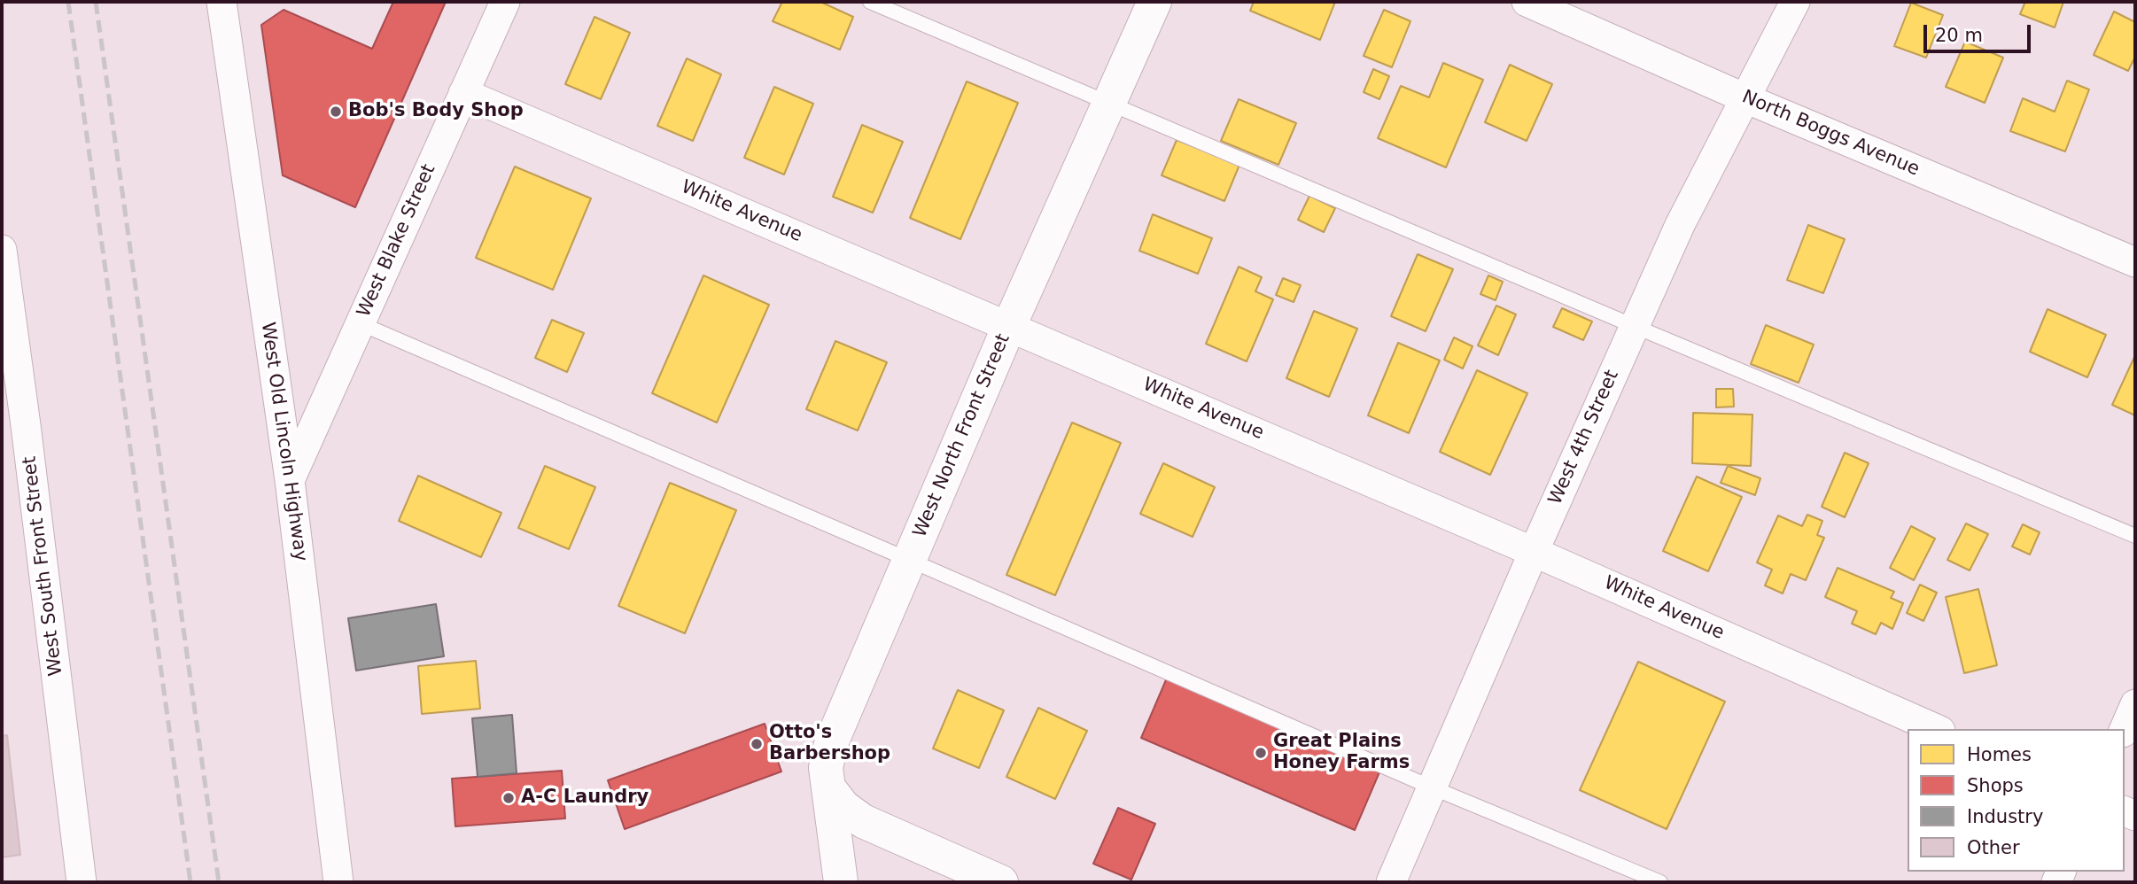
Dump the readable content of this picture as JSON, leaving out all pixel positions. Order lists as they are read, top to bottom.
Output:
{
  "streets": {
    "street": [
      "North Boggs Avenue",
      "White Avenue",
      "West Blake Street",
      "West North Front Street",
      "West 4th Street",
      "West Old Lincoln Highway",
      "West South Front Street"
    ]
  },
  "crossings": [
    ["North Boggs Avenue", "West 4th Street"],
    ["White Avenue", "West Blake Street"],
    ["White Avenue", "West North Front Street"],
    ["White Avenue", "West 4th Street"],
    ["West Blake Street", "West Old Lincoln Highway"]
  ],
  "places": [
    "Bob's Body Shop",
    "Otto's Barbershop",
    "Great Plains Honey Farms",
    "A-C Laundry"
  ],
  "legend": [
    "Homes",
    "Shops",
    "Industry",
    "Other"
  ],
  "scale_bar": "20 m"
}
